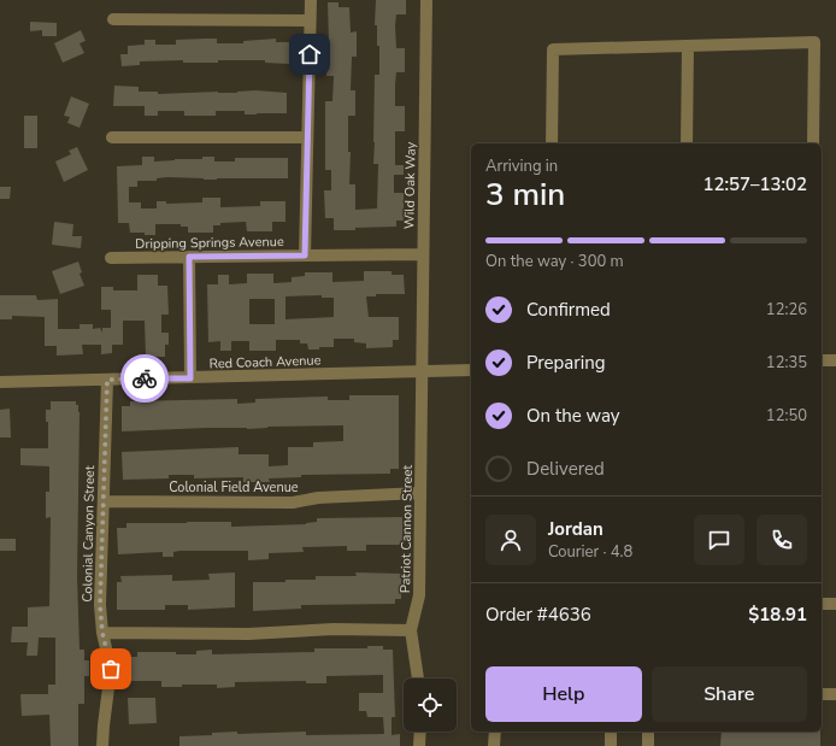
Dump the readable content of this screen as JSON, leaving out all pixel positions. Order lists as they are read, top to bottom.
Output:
{
  "streets": {
    "street": [
      "Wild Oak Way",
      "Dripping Springs Avenue",
      "Red Coach Avenue",
      "Colonial Field Avenue",
      "Patriot Cannon Street",
      "Colonial Canyon Street"
    ]
  },
  "crossings": [
    ["Wild Oak Way", "Dripping Springs Avenue"],
    ["Wild Oak Way", "Red Coach Avenue"],
    ["Wild Oak Way", "Patriot Cannon Street"],
    ["Red Coach Avenue", "Patriot Cannon Street"],
    ["Red Coach Avenue", "Colonial Canyon Street"],
    ["Colonial Field Avenue", "Patriot Cannon Street"],
    ["Colonial Field Avenue", "Colonial Canyon Street"]
  ],
  "page": {
    "heading": ["3 min", "Arriving in", "12:57–13:02"],
    "panel": [
      "Jordan",
      "Courier · 4.8",
      "Order #4636",
      "$18.91"
    ],
    "bar": "On the way · 300 m",
    "list": [
      ["Confirmed", "12:26"],
      ["Preparing", "12:35"],
      ["On the way", "12:50"],
      "Delivered"
    ],
    "buttons": ["Help", "Share"]
  }
}
